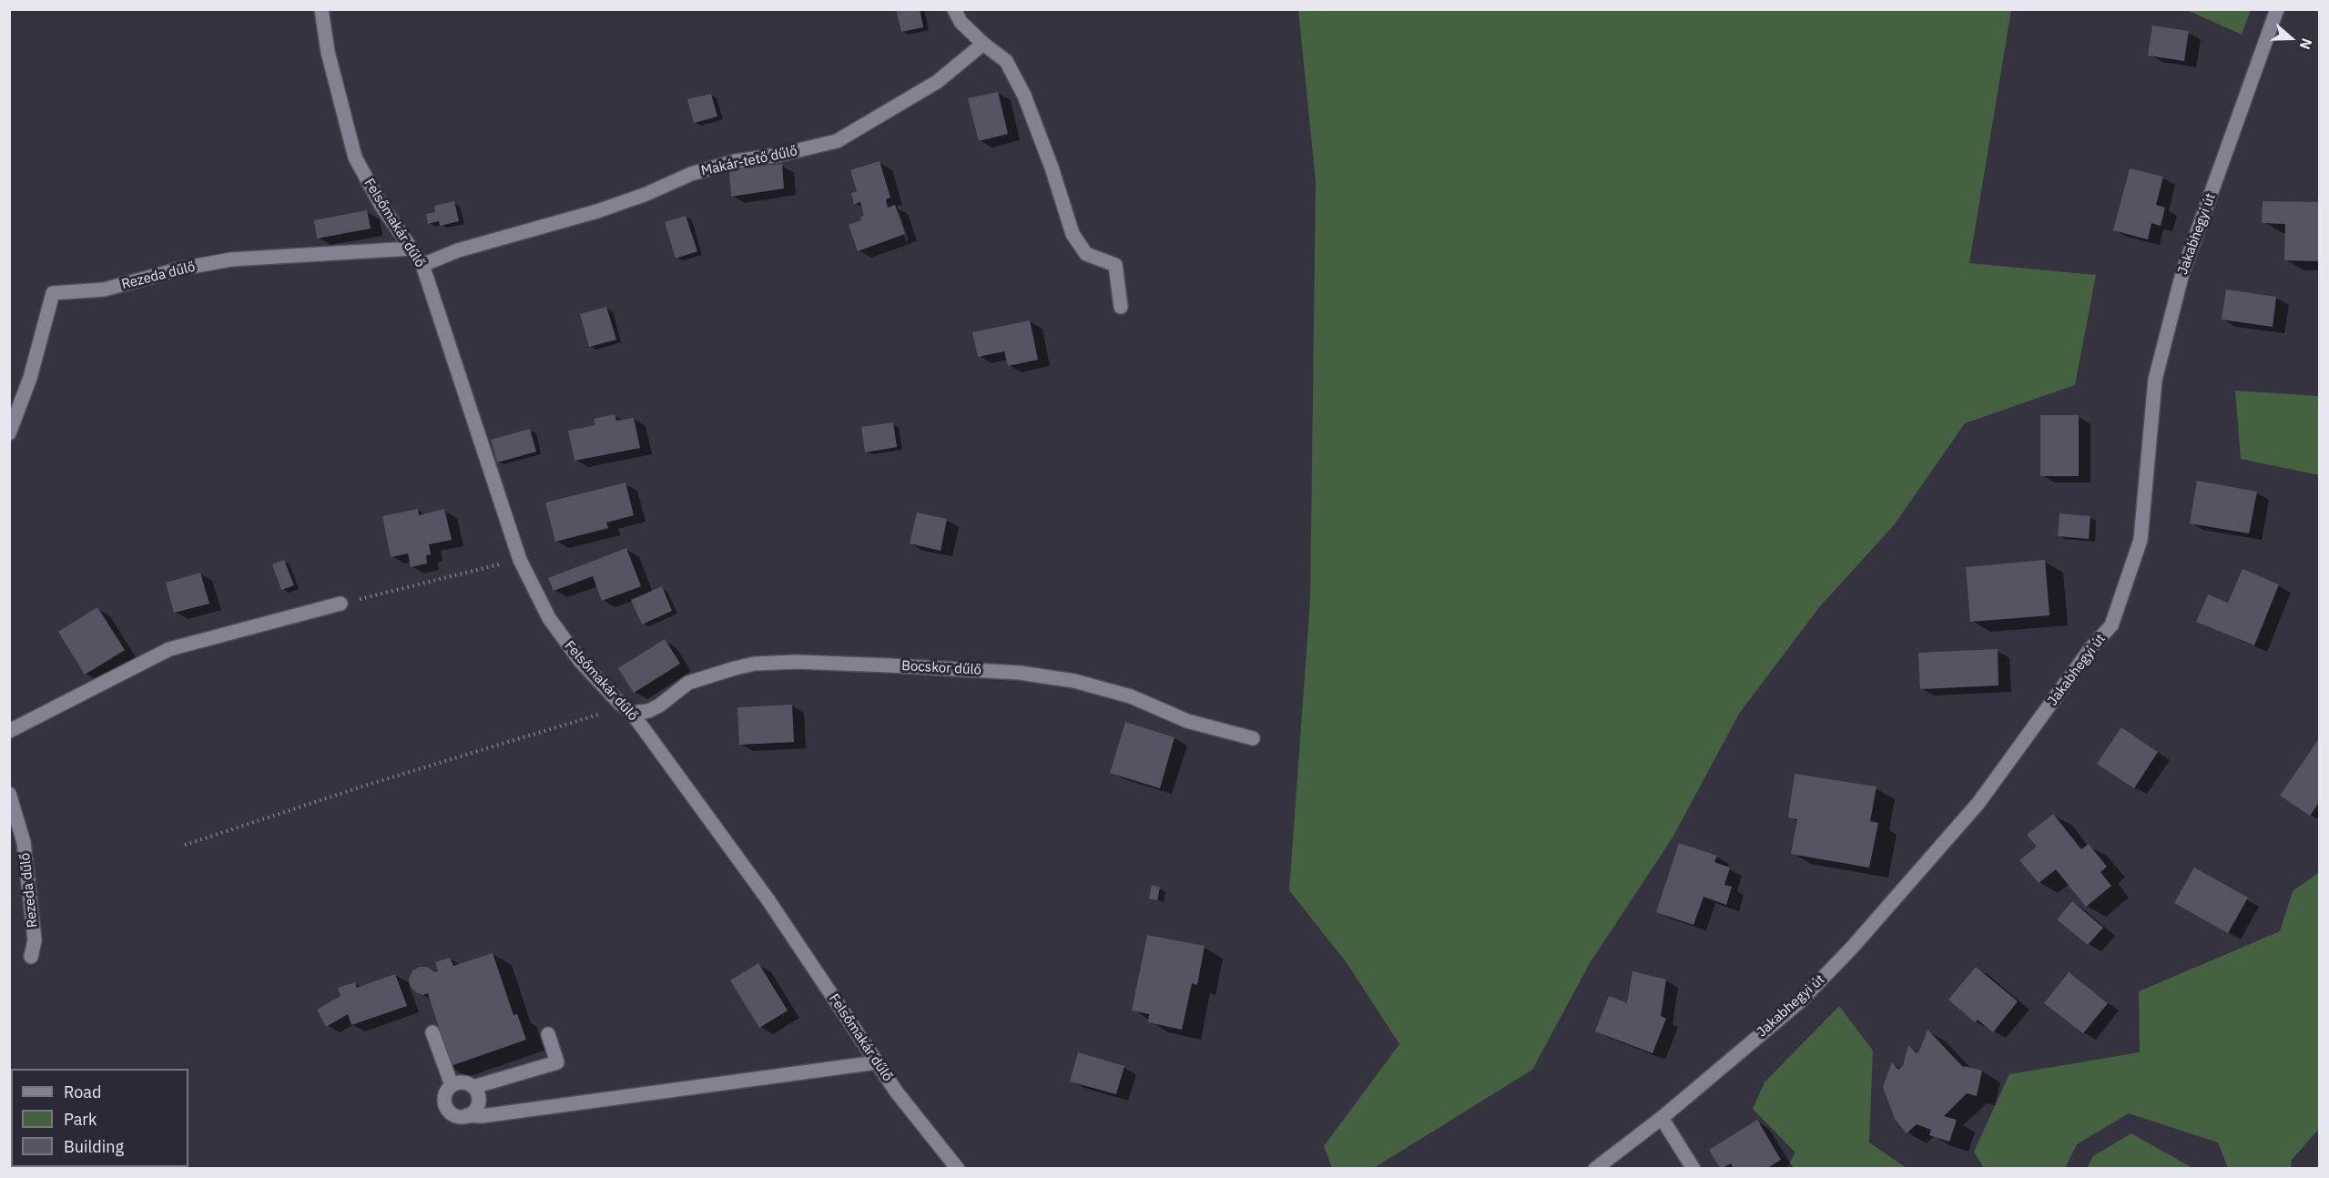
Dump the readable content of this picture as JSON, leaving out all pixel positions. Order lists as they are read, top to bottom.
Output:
{
  "streets": {
    "street": [
      "Makár-tető dűlő",
      "Felsőmakár dűlő",
      "Jakabhegyi út",
      "Rezeda dűlő",
      "Bocskor dűlő"
    ]
  },
  "crossings": [
    ["Makár-tető dűlő", "Felsőmakár dűlő"],
    ["Felsőmakár dűlő", "Rezeda dűlő"],
    ["Felsőmakár dűlő", "Bocskor dűlő"]
  ],
  "legend": ["Road", "Park", "Building"],
  "north": "right"
}
